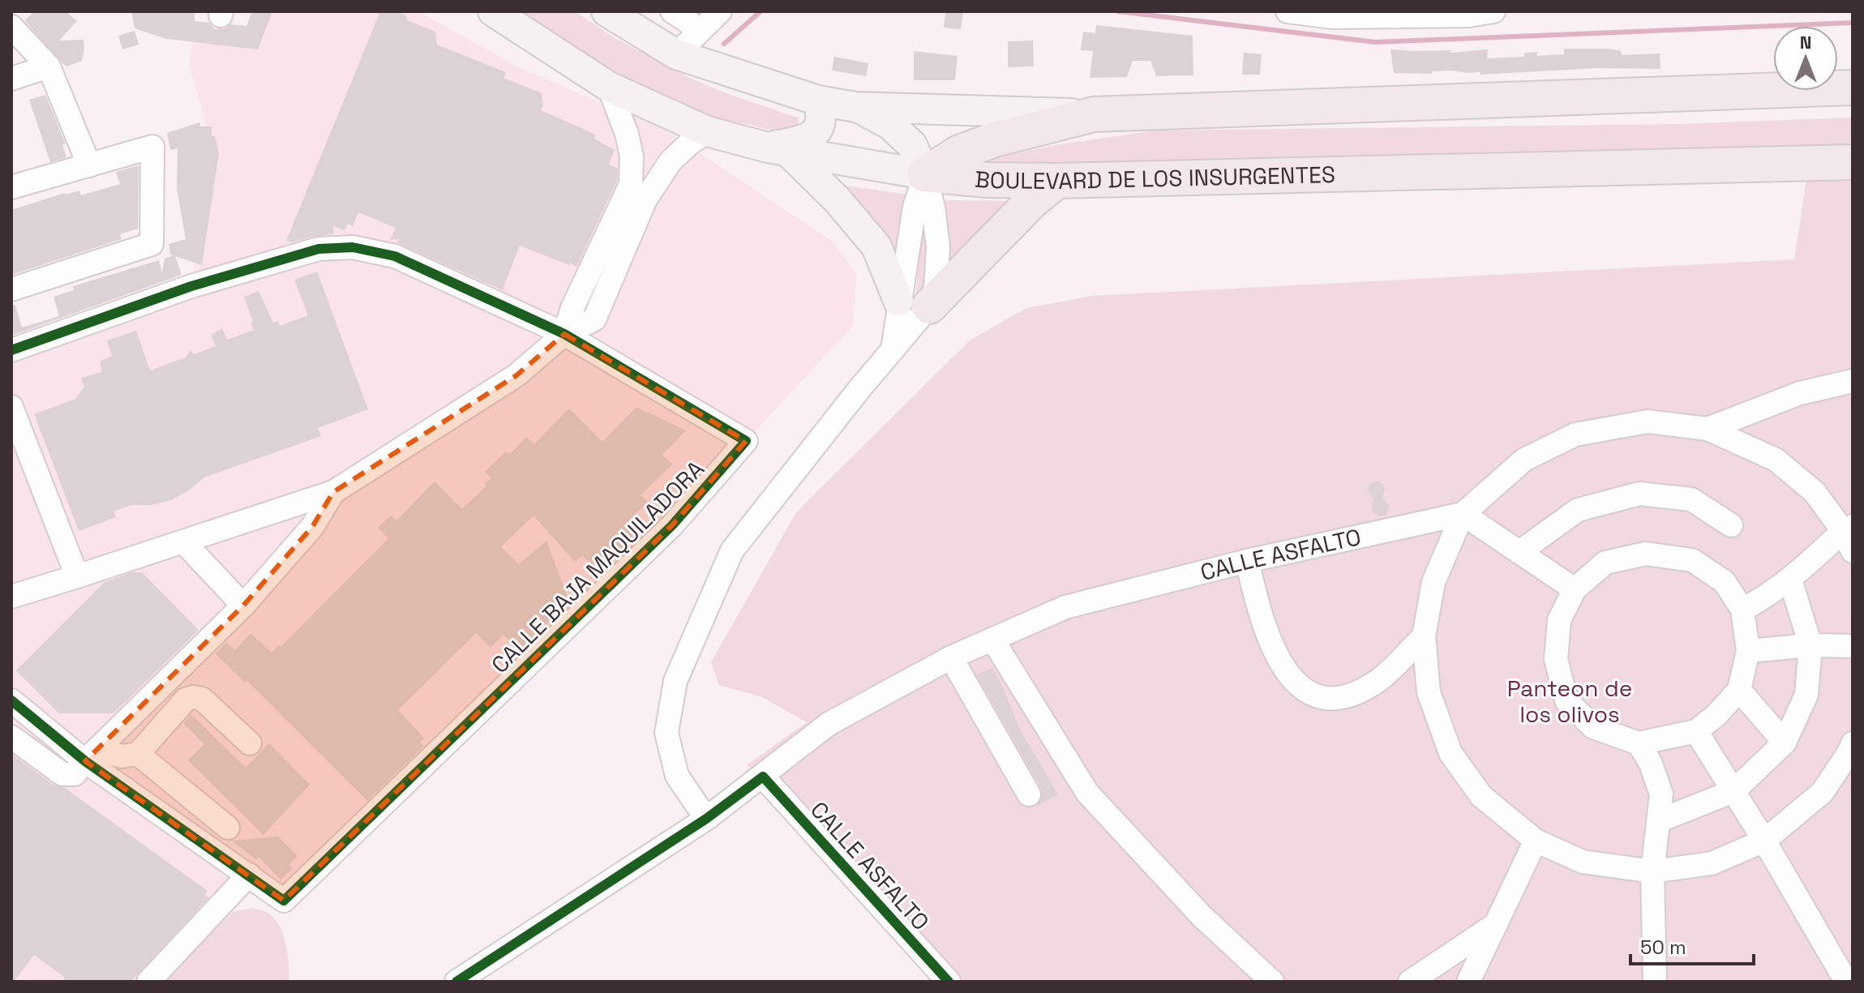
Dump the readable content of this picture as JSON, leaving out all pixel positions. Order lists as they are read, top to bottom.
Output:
{
  "streets": {
    "highway": ["BOULEVARD DE LOS INSURGENTES"],
    "street": ["CALLE ASFALTO", "CALLE BAJA MAQUILADORA"]
  },
  "parks": ["Panteon de los olivos"],
  "scale_bar": "50 m",
  "north": "top"
}
